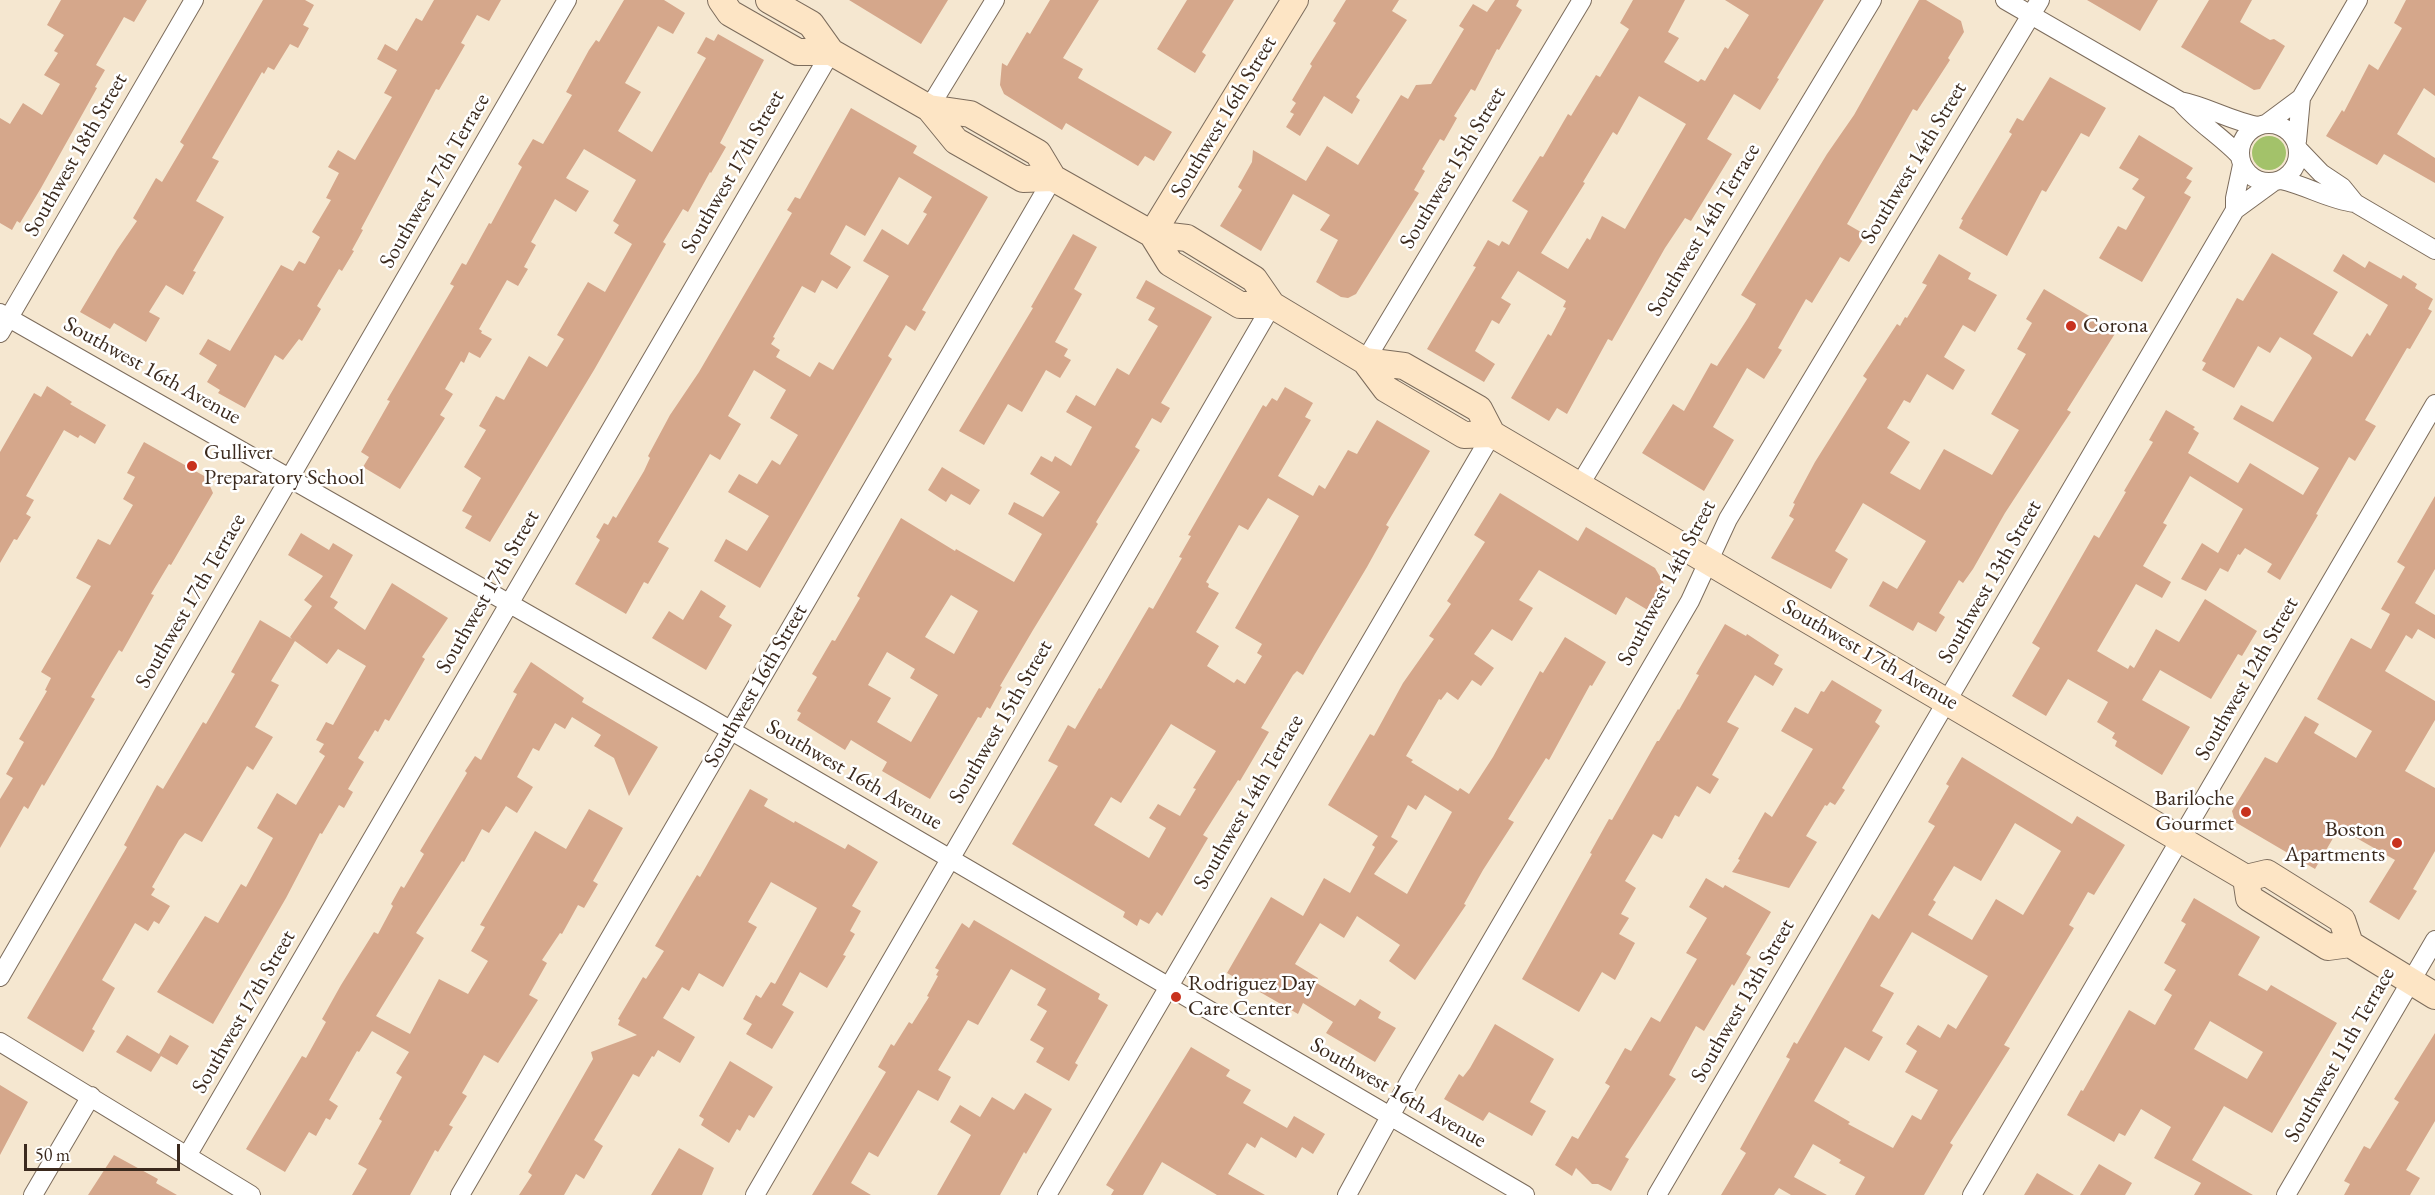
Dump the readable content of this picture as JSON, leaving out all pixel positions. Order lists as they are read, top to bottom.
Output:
{
  "streets": {
    "main road": ["Southwest 16th Street", "Southwest 17th Avenue"],
    "street": [
      "Southwest 18th Street",
      "Southwest 14th Street",
      "Southwest 15th Street",
      "Southwest 17th Street",
      "Southwest 17th Terrace",
      "Southwest 14th Terrace",
      "Southwest 16th Avenue",
      "Southwest 13th Street",
      "Southwest 12th Street",
      "Southwest 11th Terrace"
    ]
  },
  "crossings": [
    ["Southwest 16th Street", "Southwest 16th Avenue"],
    ["Southwest 16th Street", "Southwest 17th Avenue"],
    ["Southwest 18th Street", "Southwest 16th Avenue"],
    ["Southwest 14th Street", "Southwest 16th Avenue"],
    ["Southwest 14th Street", "Southwest 17th Avenue"],
    ["Southwest 15th Street", "Southwest 16th Avenue"],
    ["Southwest 15th Street", "Southwest 17th Avenue"],
    ["Southwest 17th Street", "Southwest 16th Avenue"],
    ["Southwest 17th Street", "Southwest 17th Avenue"],
    ["Southwest 17th Terrace", "Southwest 16th Avenue"],
    ["Southwest 14th Terrace", "Southwest 16th Avenue"],
    ["Southwest 14th Terrace", "Southwest 17th Avenue"],
    ["Southwest 13th Street", "Southwest 17th Avenue"],
    ["Southwest 17th Avenue", "Southwest 12th Street"],
    ["Southwest 17th Avenue", "Southwest 11th Terrace"]
  ],
  "places": [
    "Corona",
    "Gulliver Preparatory School",
    "Bariloche Gourmet",
    "Boston Apartments",
    "Rodriguez Day Care Center"
  ],
  "scale_bar": "50 m"
}
